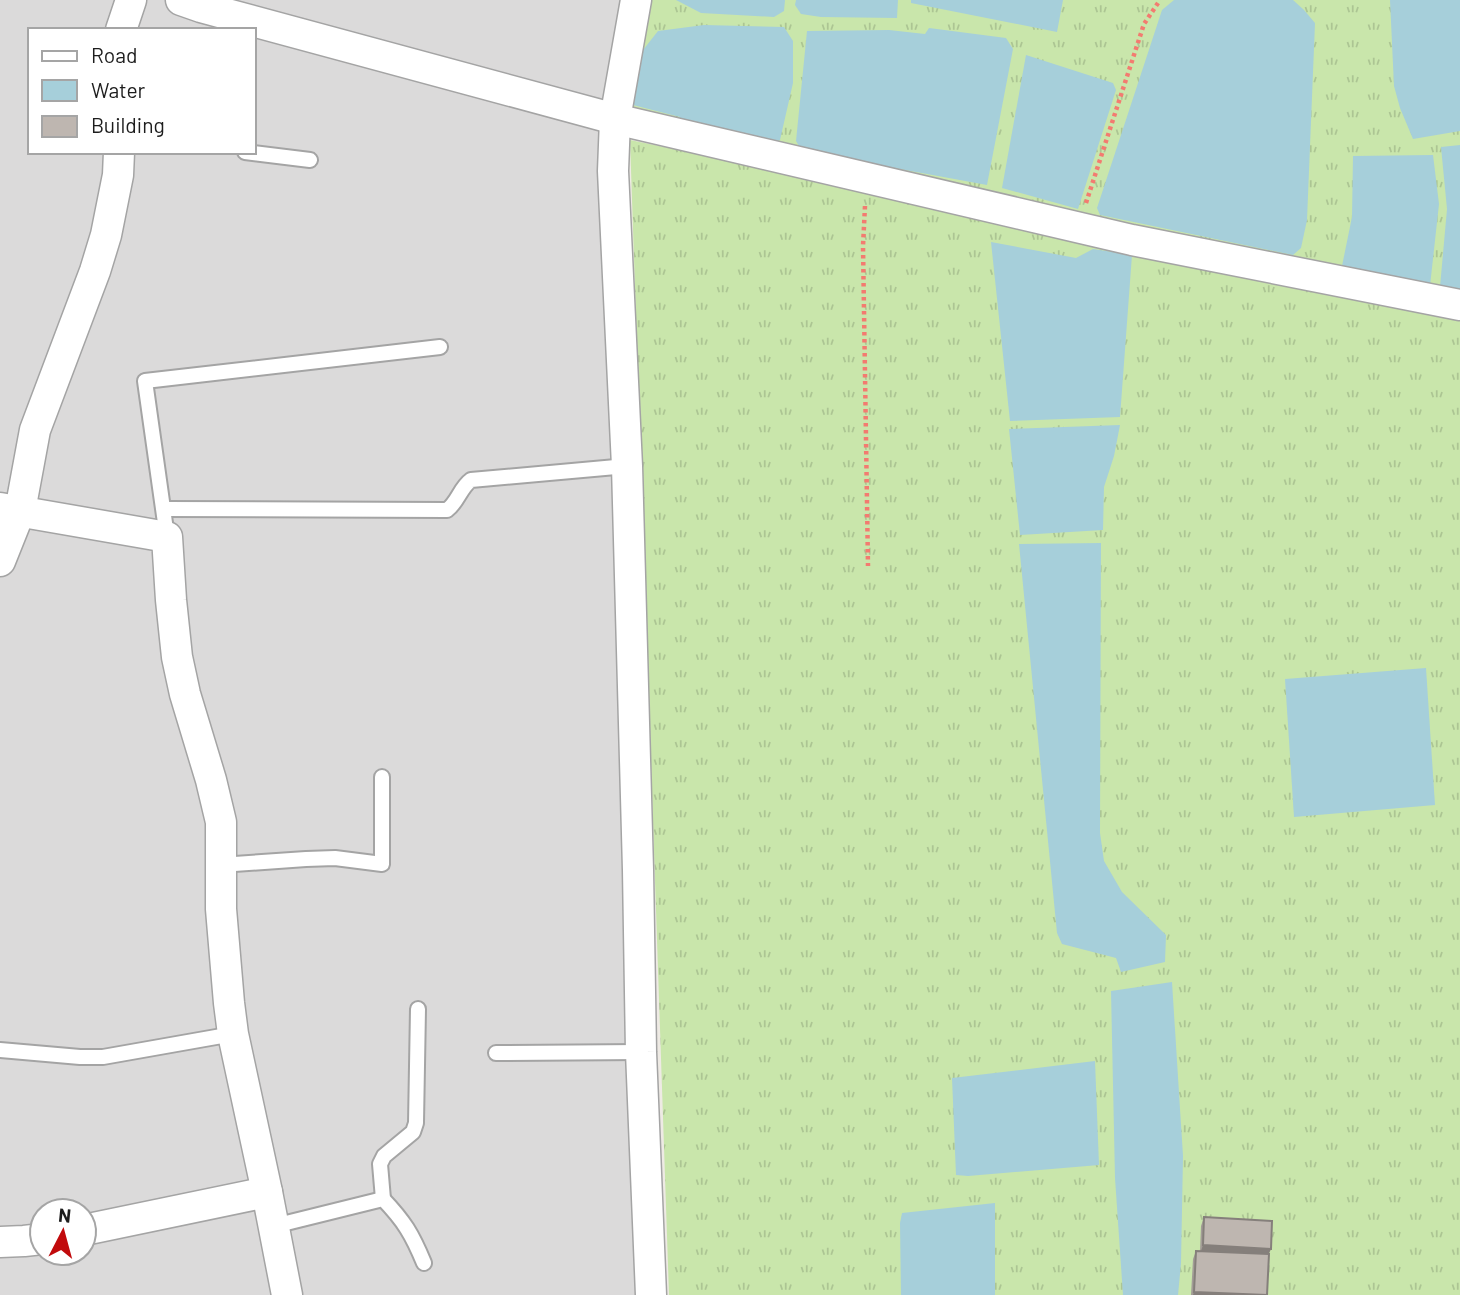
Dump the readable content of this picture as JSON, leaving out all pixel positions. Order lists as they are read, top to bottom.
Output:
{
  "legend": ["Road", "Water", "Building"],
  "north": "top"
}
